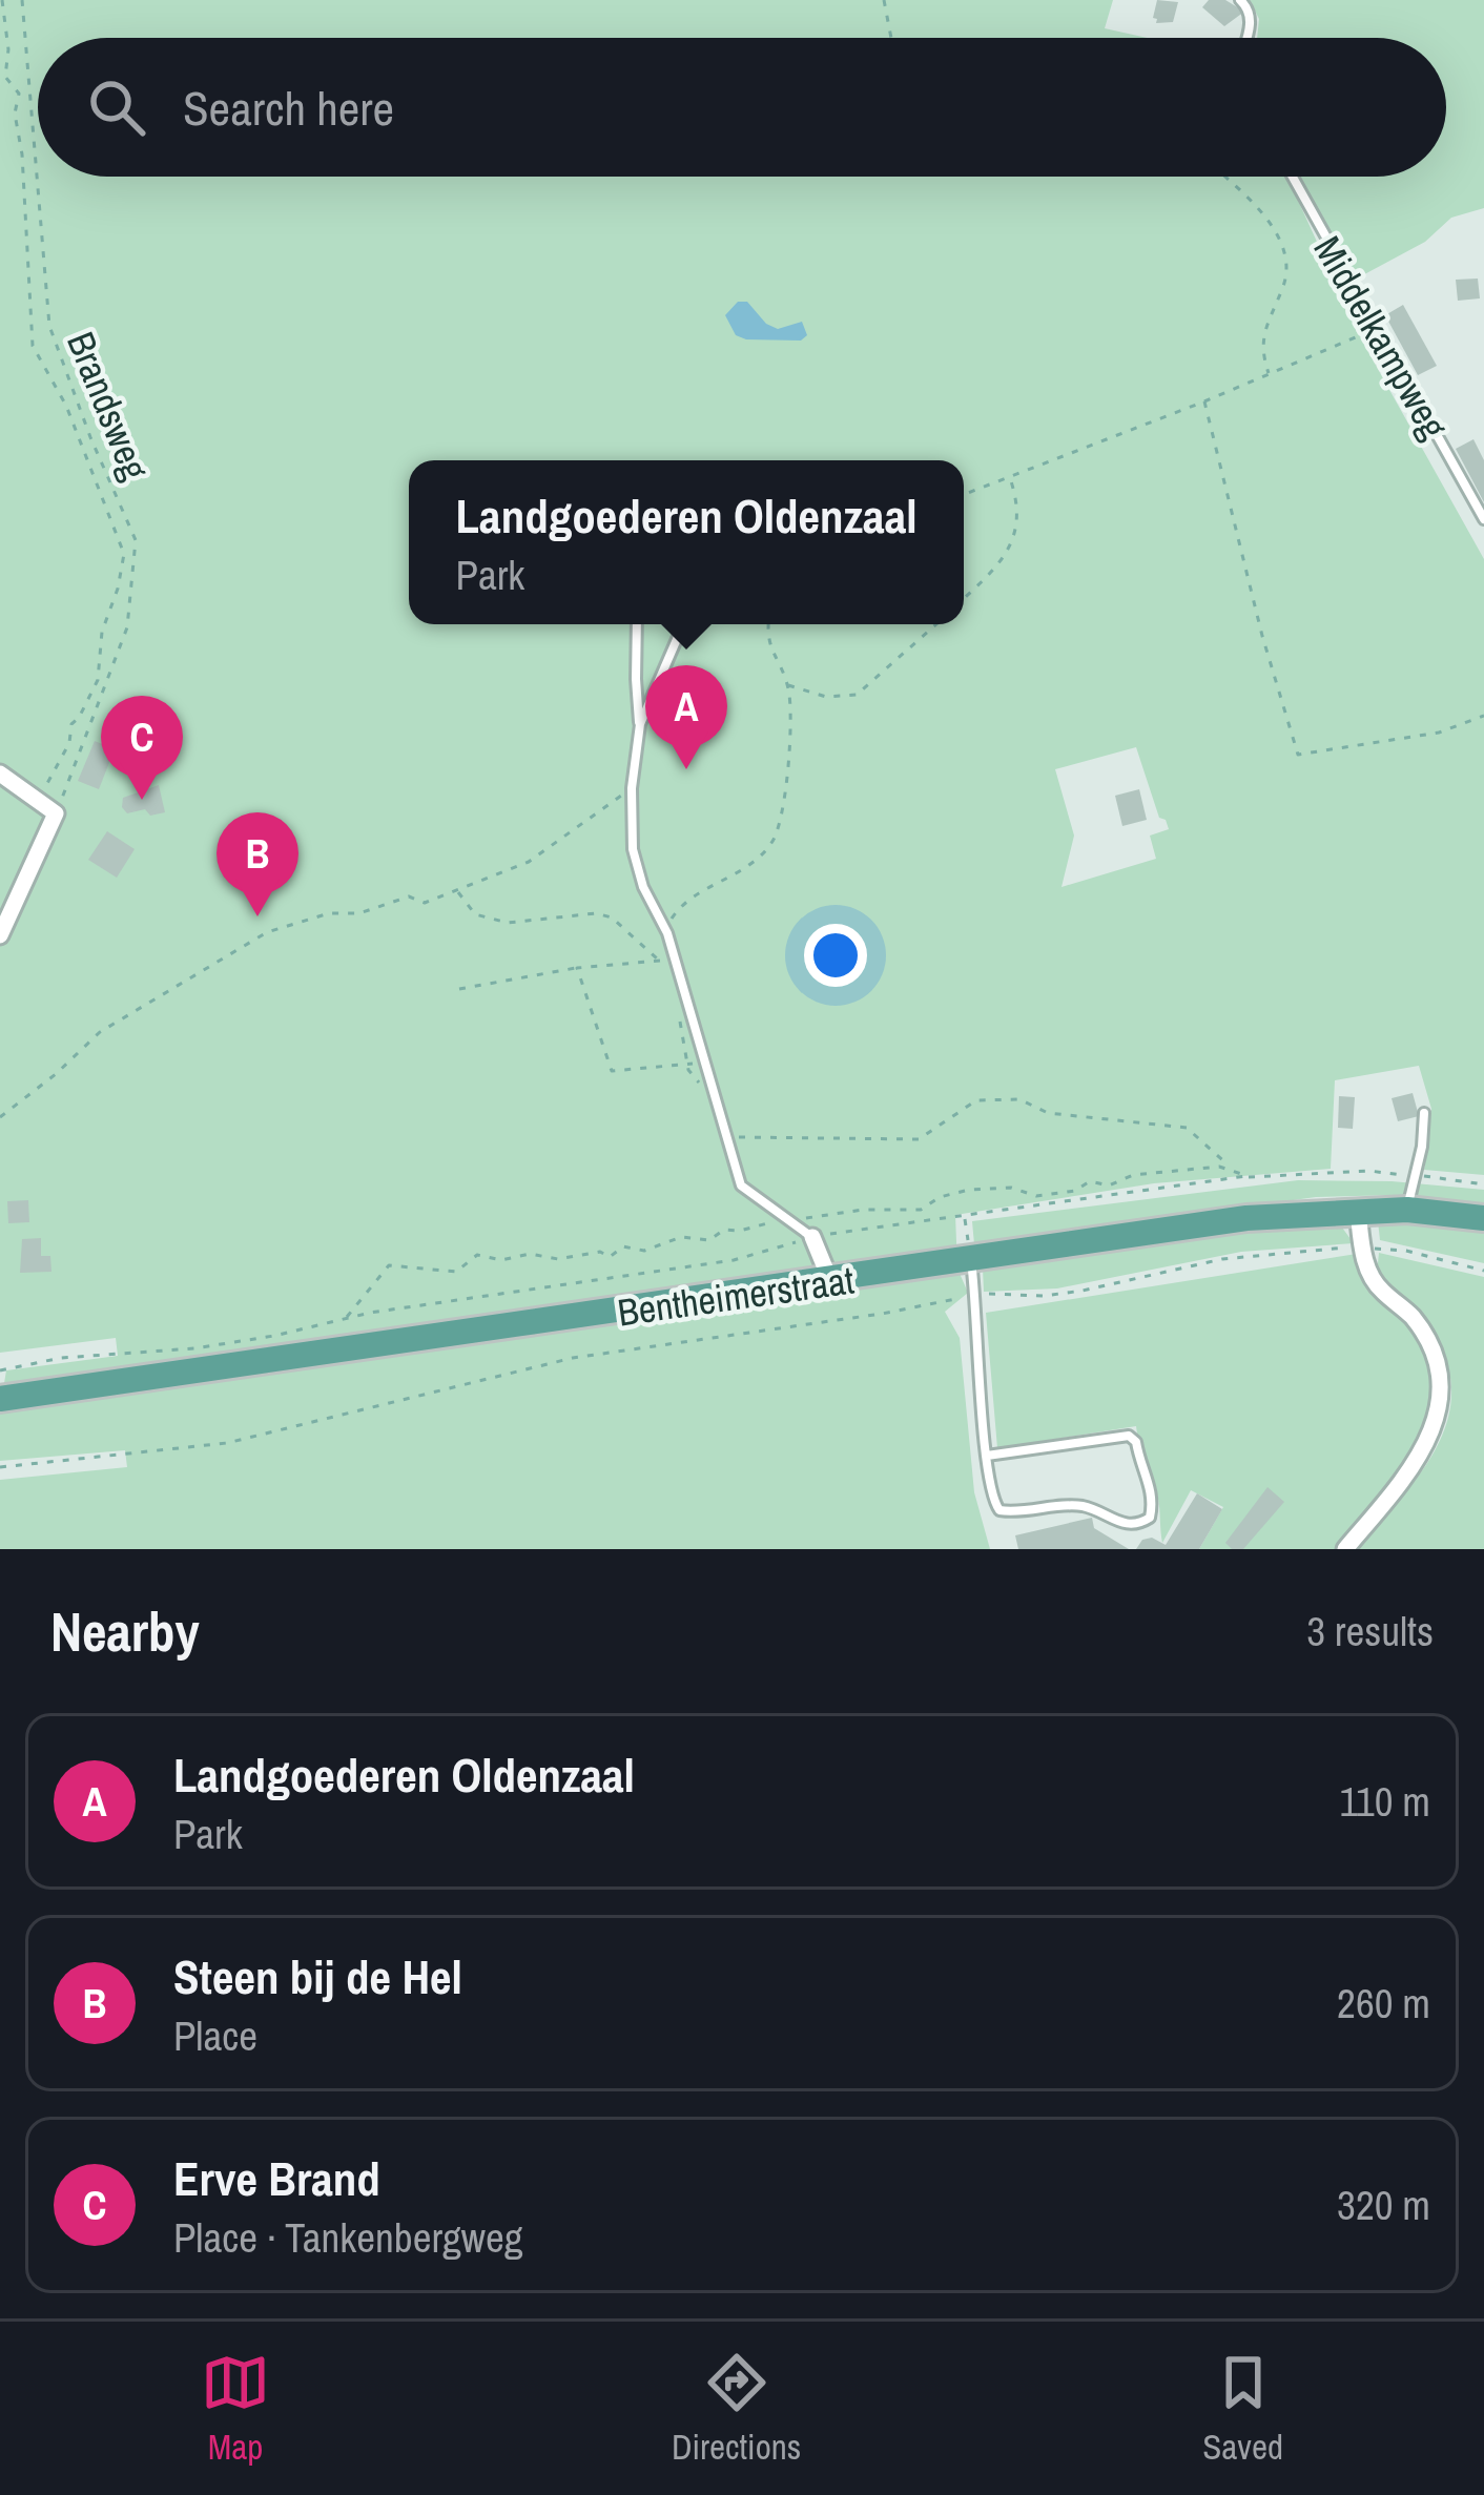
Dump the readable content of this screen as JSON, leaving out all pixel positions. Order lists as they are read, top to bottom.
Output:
{
  "streets": {
    "main road": ["Bentheimerstraat"],
    "lane": ["Middelkampweg"],
    "path": ["Brandsweg"]
  },
  "page": {
    "search": "Search here",
    "popup": ["Landgoederen Oldenzaal", "Park"],
    "pins": ["A", "C", "B"],
    "heading": ["Nearby", "3 results"],
    "list": [
      {
        "mark": "A",
        "name": "Landgoederen Oldenzaal",
        "note": "Park",
        "value": "110 m"
      },
      {
        "mark": "B",
        "name": "Steen bij de Hel",
        "note": "Place",
        "value": "260 m"
      },
      {
        "mark": "C",
        "name": "Erve Brand",
        "note": "Place · Tankenbergweg",
        "value": "320 m"
      }
    ],
    "nav": ["Map", "Directions", "Saved"]
  }
}
